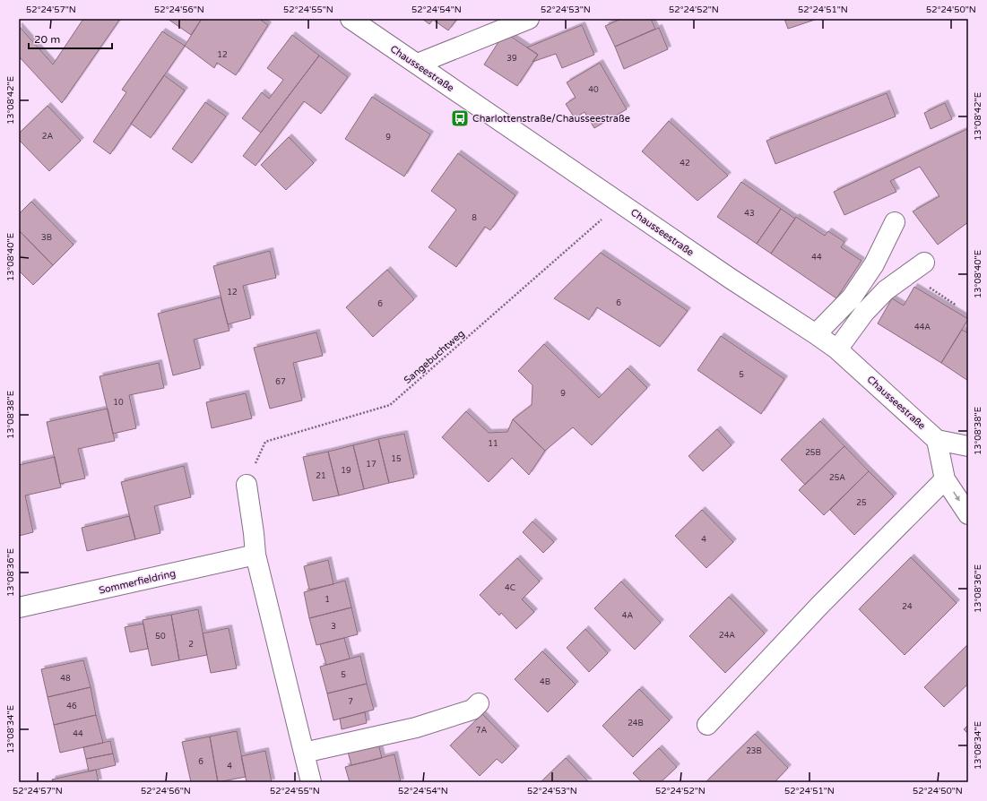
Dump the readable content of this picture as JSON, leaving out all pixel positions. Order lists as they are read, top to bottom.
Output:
{
  "streets": {
    "street": ["Chausseestraße", "Sommerfieldring"],
    "path": ["Sangebuchtweg"]
  },
  "crossings": [
    ["Chausseestraße", "Sangebuchtweg"]
  ],
  "places": {
    "bus stop": ["Charlottenstraße/Chausseestraße"]
  },
  "house_numbers": [
    "12",
    "39",
    "40",
    "2A",
    "9",
    "42",
    "43",
    "8",
    "3B",
    "44",
    "12",
    "6",
    "6",
    "44A",
    "5",
    "67",
    "9",
    "10",
    "11",
    "25B",
    "15",
    "17",
    "19",
    "21",
    "25A",
    "25",
    "4",
    "4C",
    "1",
    "24",
    "4A",
    "3",
    "24A",
    "50",
    "2",
    "5",
    "48",
    "4B",
    "7",
    "46",
    "24B",
    "7A",
    "44",
    "23B",
    "6",
    "4"
  ],
  "scale_bar": "20 m",
  "coordinates": [
    "52°24'57\"N",
    "52°24'56\"N",
    "52°24'55\"N",
    "52°24'54\"N",
    "52°24'53\"N",
    "52°24'52\"N",
    "52°24'51\"N",
    "52°24'50\"N",
    "13°08'42\"E",
    "13°08'40\"E",
    "13°08'38\"E",
    "13°08'36\"E",
    "13°08'34\"E"
  ]
}
